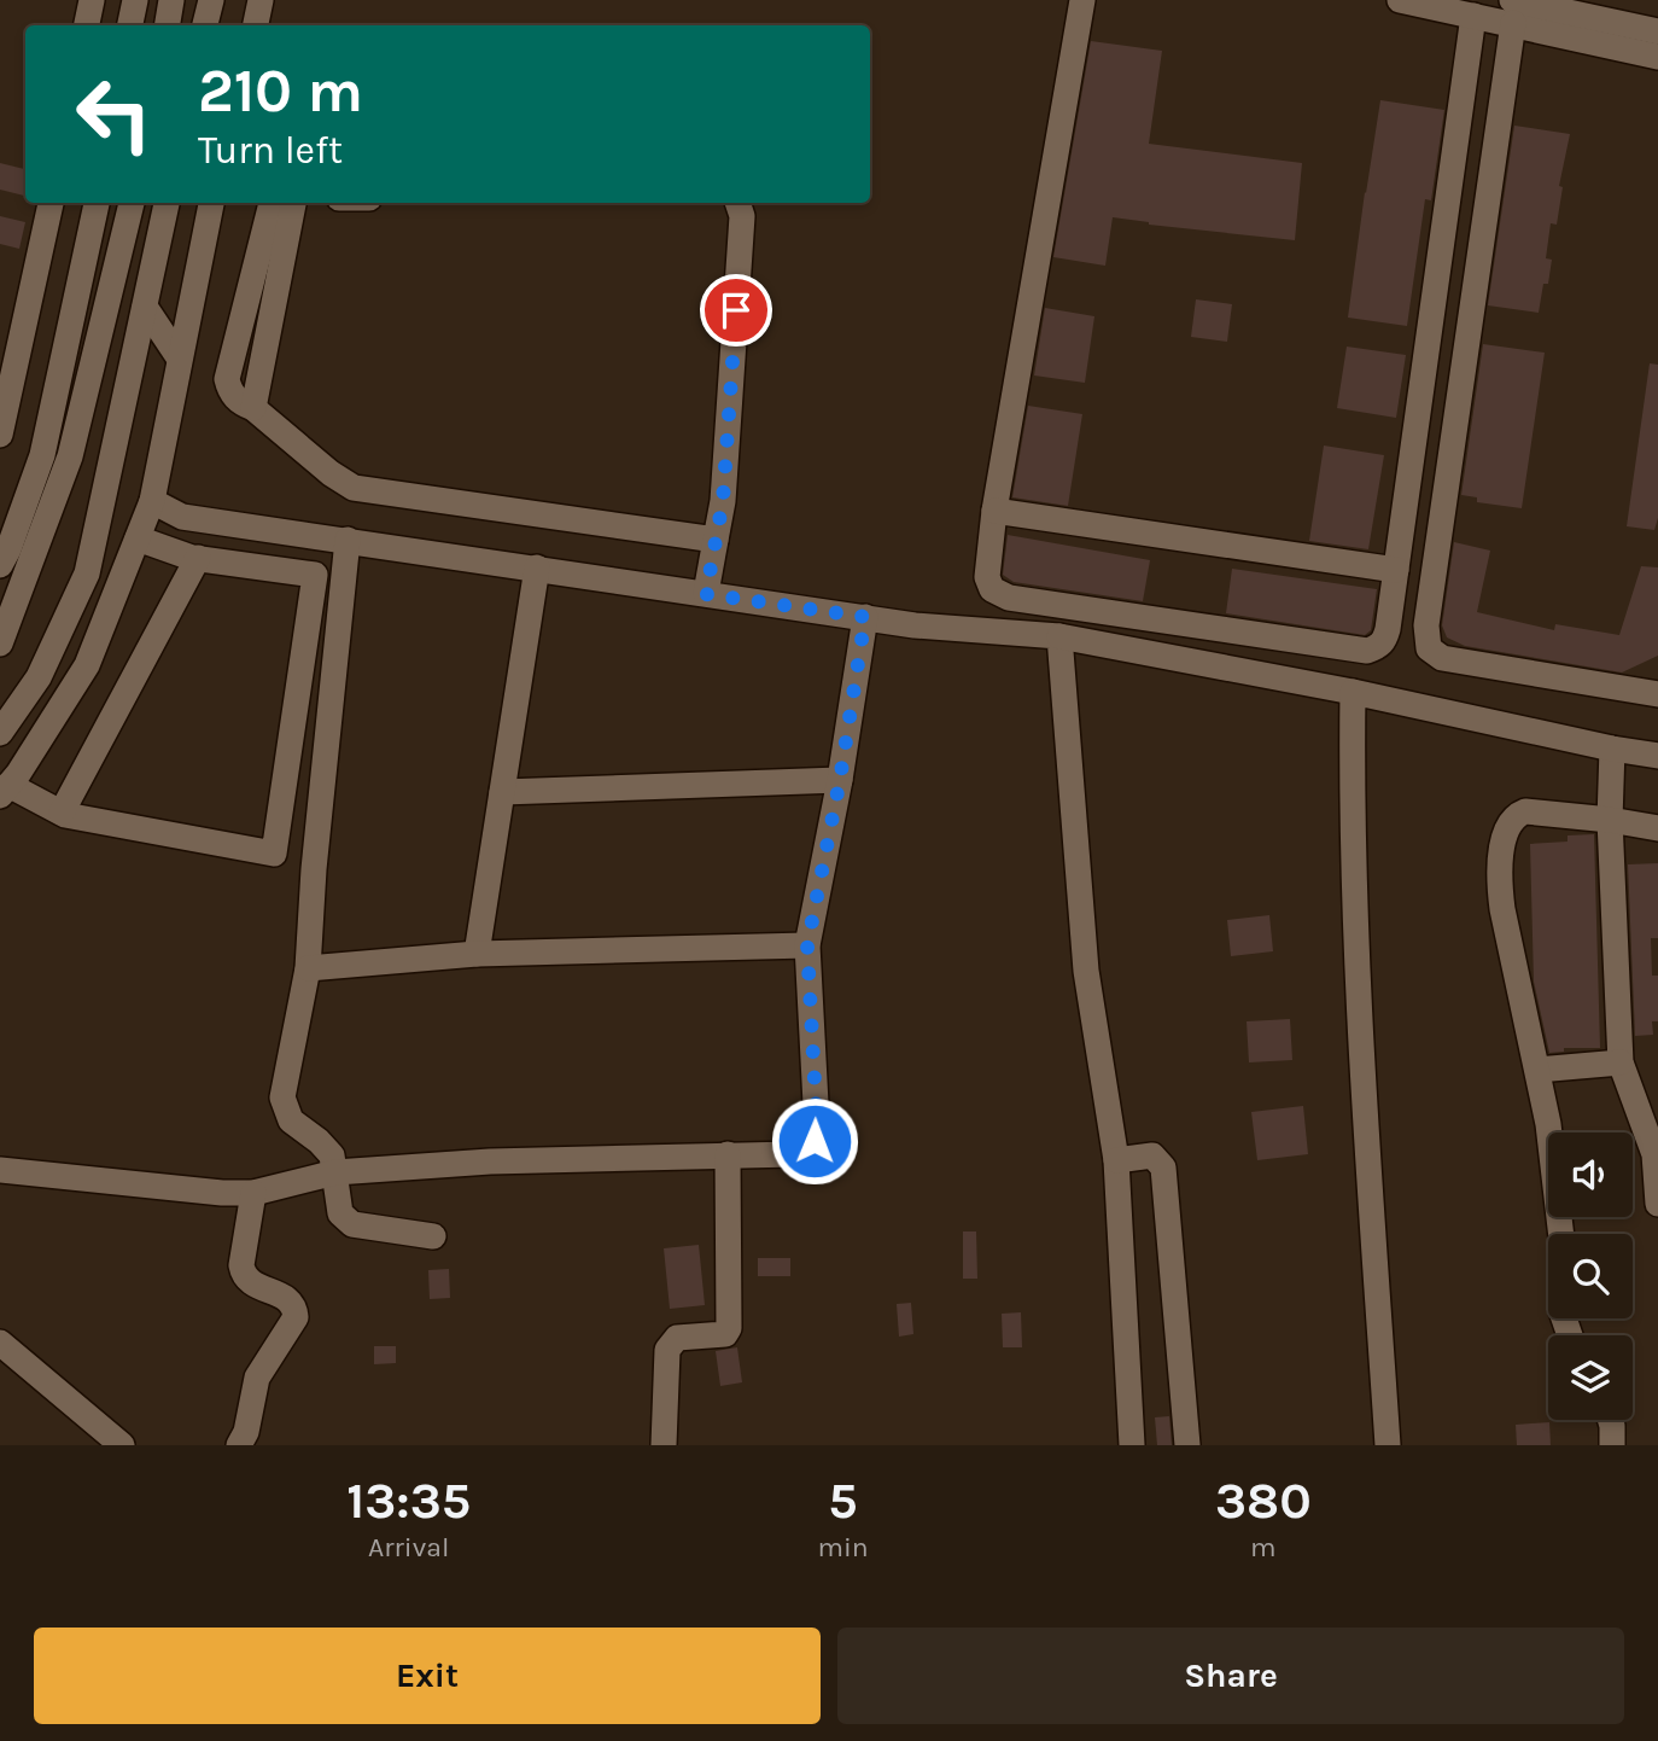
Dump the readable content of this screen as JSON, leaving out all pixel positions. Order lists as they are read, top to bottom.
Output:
{
  "page": {
    "turn": ["210 m", "Turn left"],
    "eta": [
      "13:35",
      "Arrival",
      "5",
      "min",
      "380",
      "m"
    ],
    "buttons": ["Exit", "Share"]
  }
}
